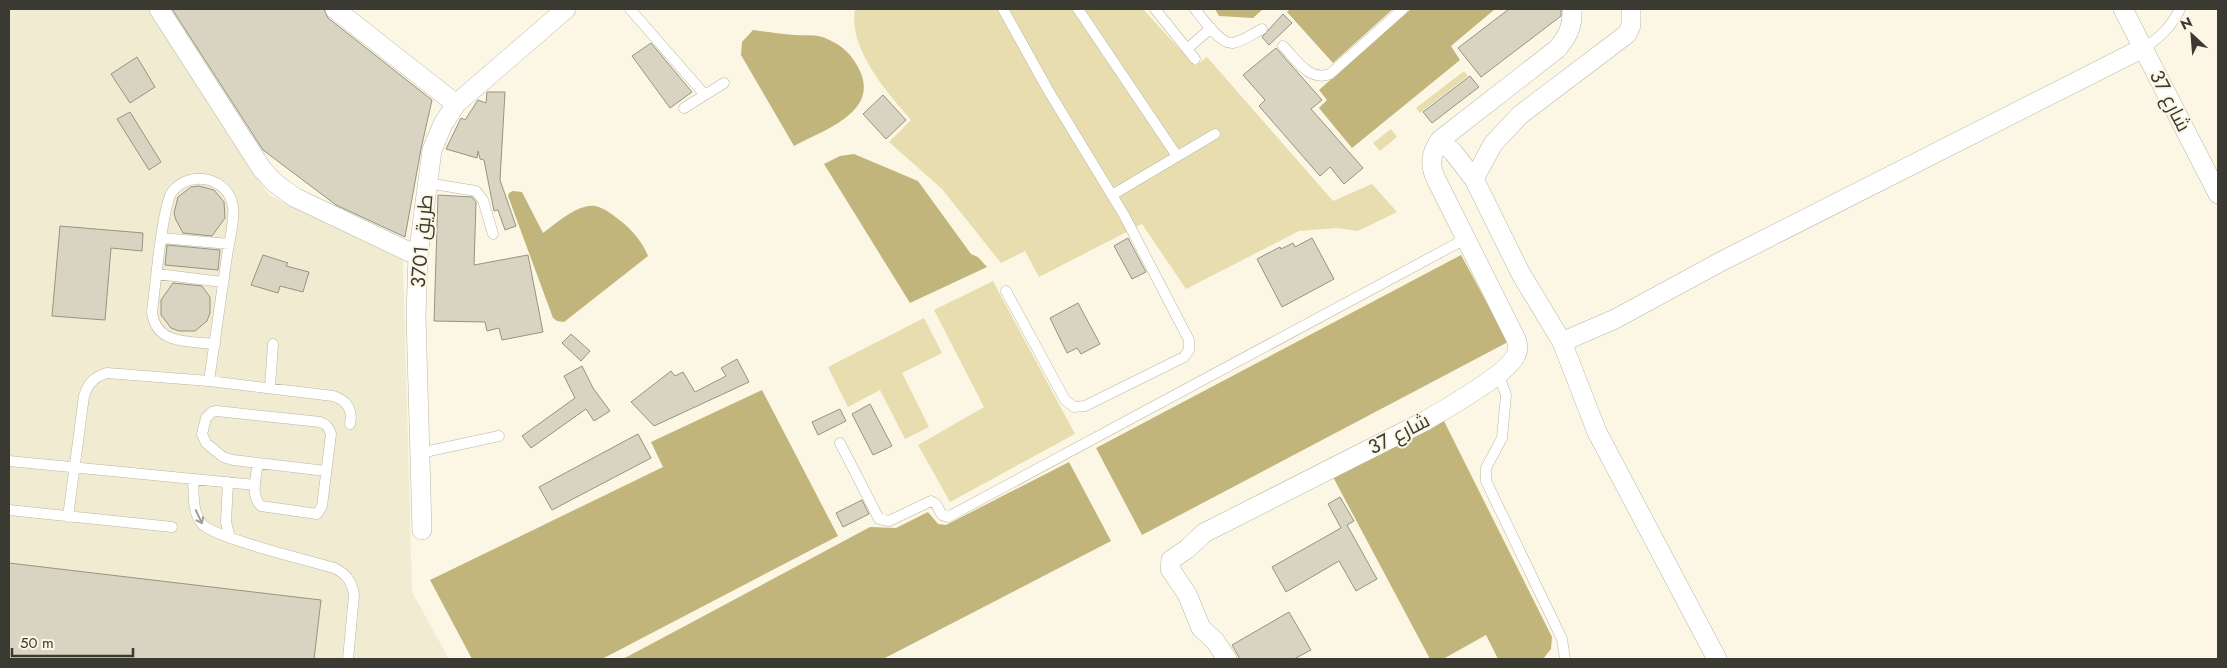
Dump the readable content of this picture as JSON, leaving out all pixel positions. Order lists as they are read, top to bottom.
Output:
{
  "streets": {
    "street": ["شارع 37", "طريق 3701"]
  },
  "scale_bar": "50 m",
  "north": "top left"
}
